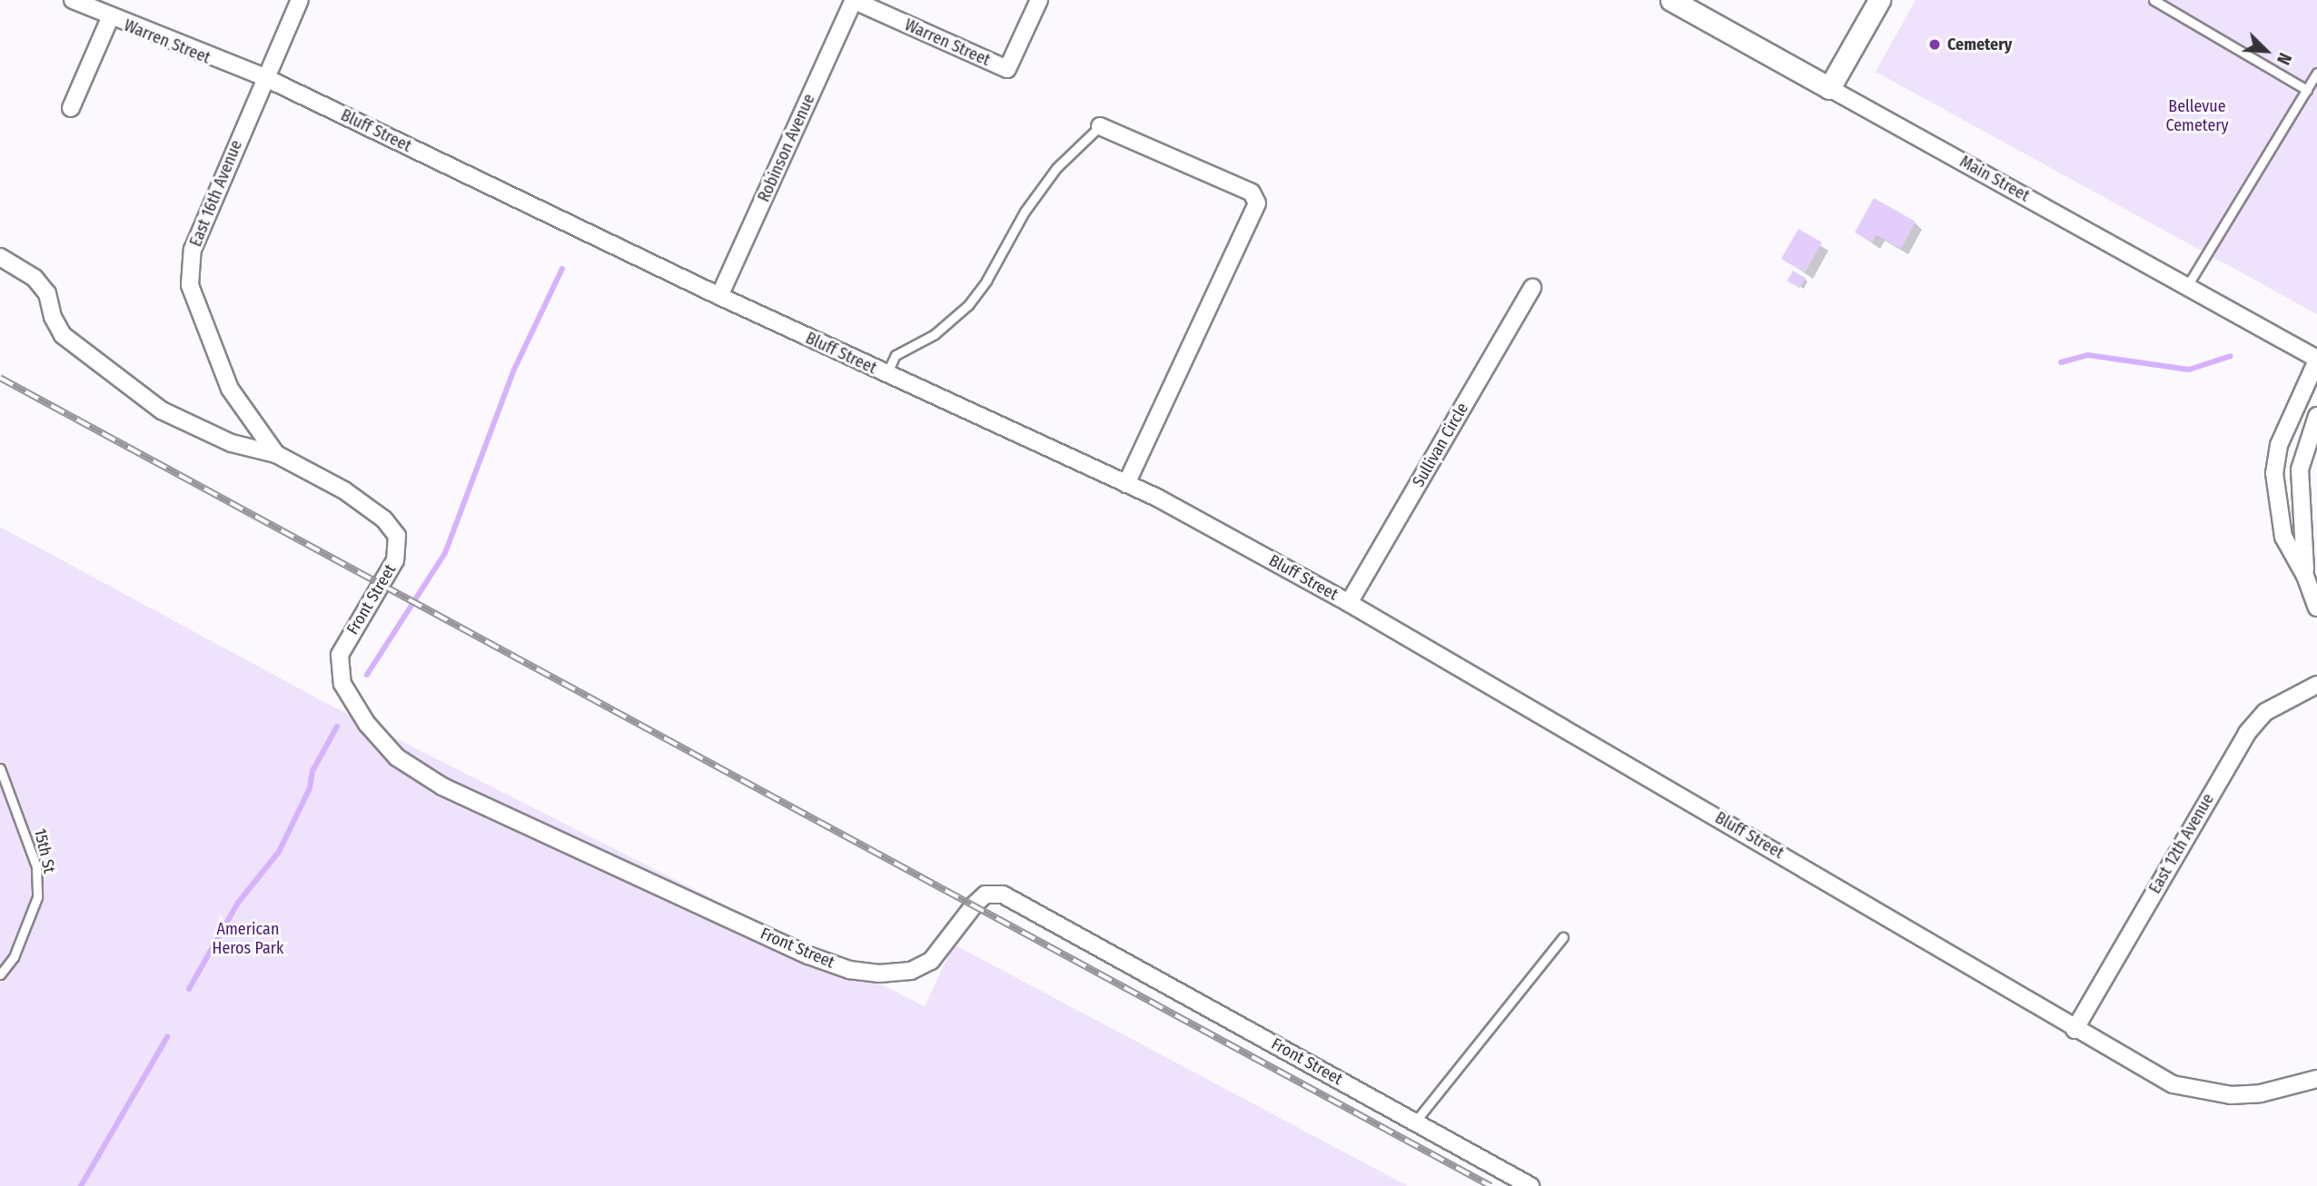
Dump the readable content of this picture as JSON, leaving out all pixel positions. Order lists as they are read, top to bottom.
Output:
{
  "streets": {
    "street": [
      "Warren Street",
      "Bluff Street",
      "Robinson Avenue",
      "Main Street",
      "East 16th Avenue",
      "Sullivan Circle",
      "Front Street",
      "East 12th Avenue"
    ],
    "lane": ["15th St"]
  },
  "crossings": [
    ["Warren Street", "Bluff Street"],
    ["Warren Street", "Robinson Avenue"],
    ["Warren Street", "East 16th Avenue"],
    ["Bluff Street", "Robinson Avenue"],
    ["Bluff Street", "East 16th Avenue"],
    ["Bluff Street", "Sullivan Circle"],
    ["Bluff Street", "East 12th Avenue"],
    ["East 16th Avenue", "Front Street"]
  ],
  "parks": ["Bellevue Cemetery", "American Heros Park"],
  "places": ["Cemetery"],
  "north": "bottom right"
}
